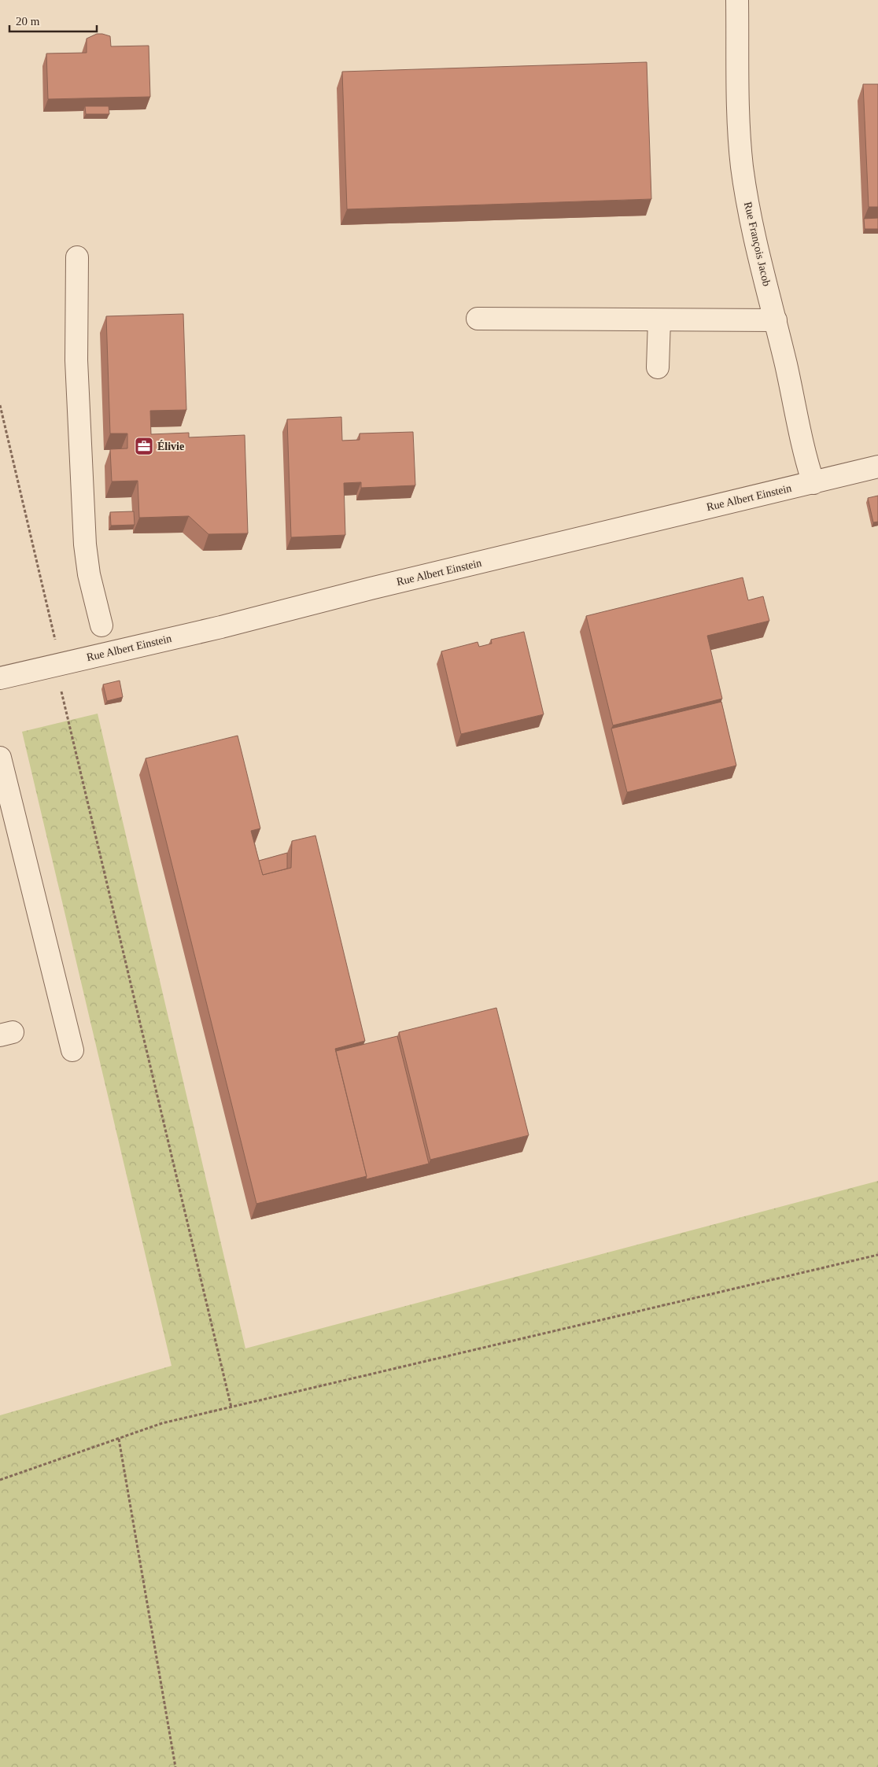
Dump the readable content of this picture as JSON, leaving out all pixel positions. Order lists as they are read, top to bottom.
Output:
{
  "streets": {
    "street": ["Rue François Jacob", "Rue Albert Einstein"]
  },
  "crossings": [
    ["Rue François Jacob", "Rue Albert Einstein"]
  ],
  "places": {
    "office": ["Élivie"]
  },
  "scale_bar": "20 m"
}
